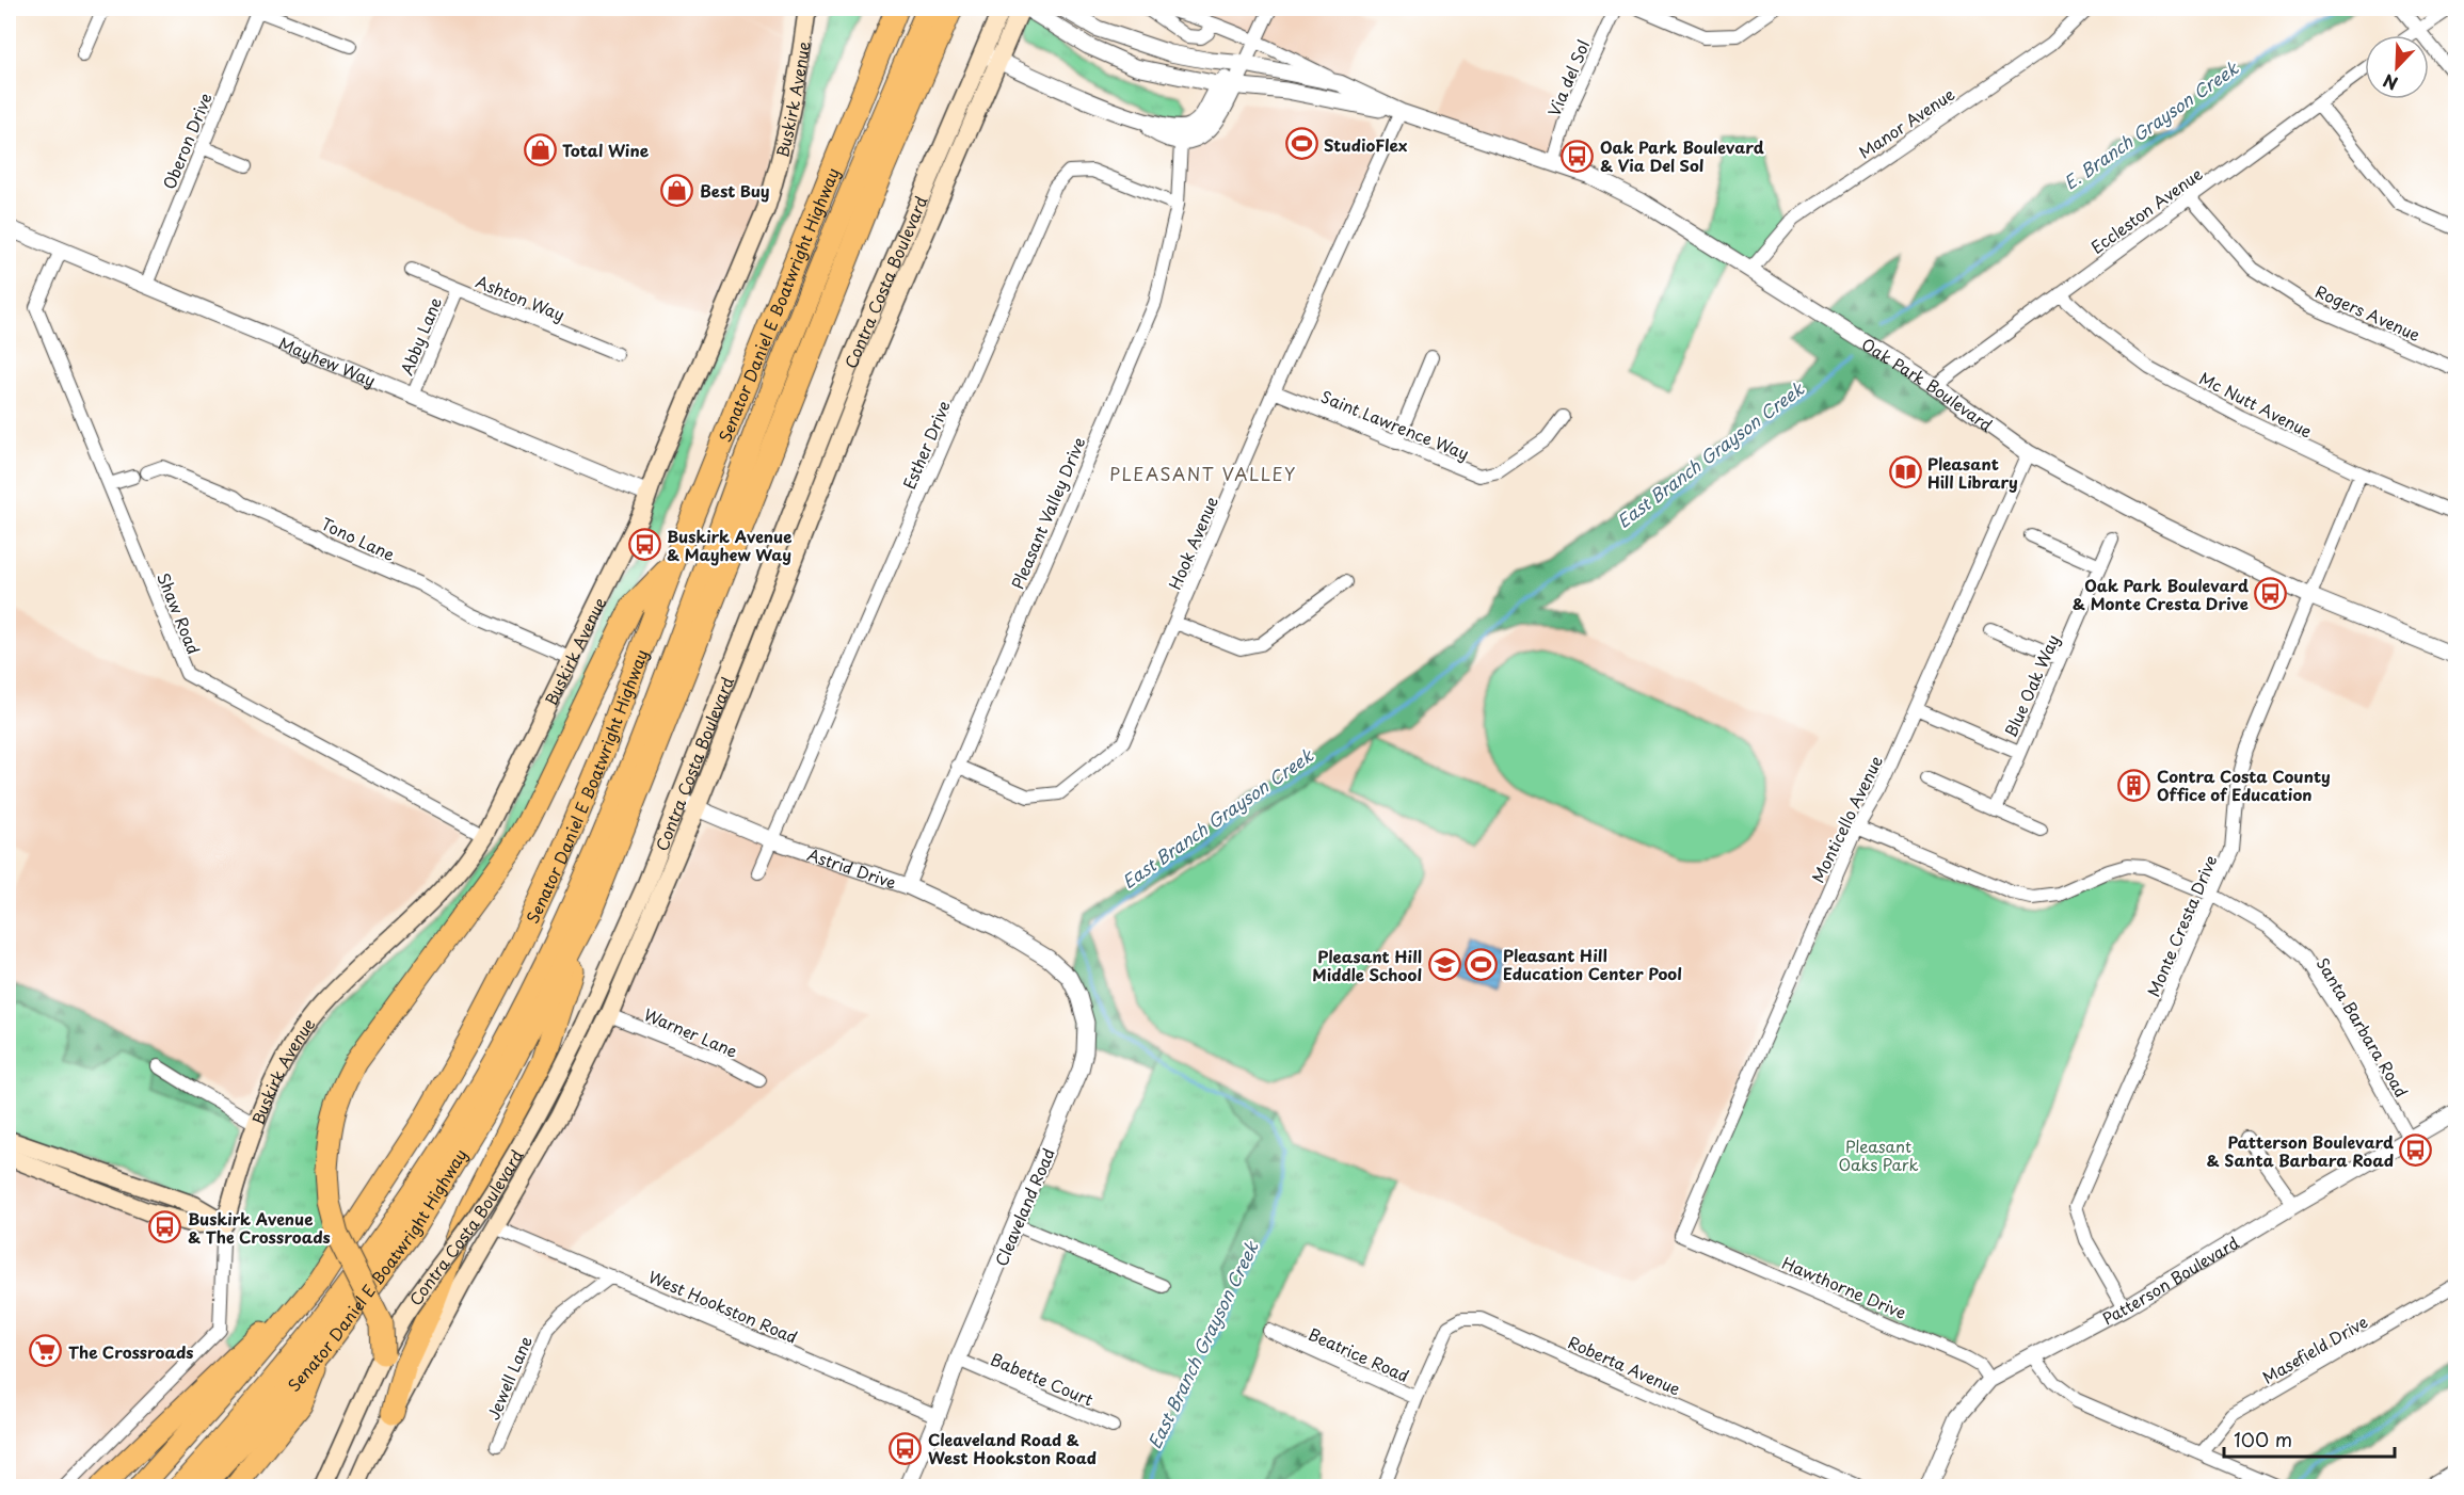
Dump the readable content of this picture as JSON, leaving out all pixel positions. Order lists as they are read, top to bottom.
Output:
{
  "streets": {
    "highway": ["Senator Daniel E Boatwright Highway"],
    "main road": ["Buskirk Avenue", "Contra Costa Boulevard"],
    "street": [
      "Via del Sol",
      "Manor Avenue",
      "Oberon Drive",
      "Eccleston Avenue",
      "Ashton Way",
      "Rogers Avenue",
      "Abby Lane",
      "Mayhew Way",
      "Oak Park Boulevard",
      "Mc Nutt Avenue",
      "Saint Lawrence Way",
      "Esther Drive",
      "Pleasant Valley Drive",
      "Tono Lane",
      "Hook Avenue",
      "Shaw Road",
      "Blue Oak Way",
      "Monticello Avenue",
      "Astrid Drive",
      "Monte Cresta Drive",
      "Santa Barbara Road",
      "Warner Lane",
      "Cleaveland Road",
      "Patterson Boulevard",
      "Hawthorne Drive",
      "West Hookston Road",
      "Masefield Drive",
      "Beatrice Road",
      "Roberta Avenue",
      "Jewell Lane",
      "Babette Court"
    ]
  },
  "crossings": [
    ["Via del Sol", "Oak Park Boulevard"],
    ["Buskirk Avenue", "Mayhew Way"],
    ["Buskirk Avenue", "Tono Lane"],
    ["Buskirk Avenue", "Shaw Road"],
    ["Manor Avenue", "Oak Park Boulevard"],
    ["Oberon Drive", "Mayhew Way"],
    ["Eccleston Avenue", "Rogers Avenue"],
    ["Eccleston Avenue", "Oak Park Boulevard"],
    ["Eccleston Avenue", "Mc Nutt Avenue"],
    ["Contra Costa Boulevard", "Oak Park Boulevard"],
    ["Contra Costa Boulevard", "Astrid Drive"],
    ["Contra Costa Boulevard", "Warner Lane"],
    ["Contra Costa Boulevard", "West Hookston Road"],
    ["Ashton Way", "Abby Lane"],
    ["Abby Lane", "Mayhew Way"],
    ["Mayhew Way", "Shaw Road"],
    ["Oak Park Boulevard", "Hook Avenue"],
    ["Oak Park Boulevard", "Monticello Avenue"],
    ["Oak Park Boulevard", "Monte Cresta Drive"],
    ["Mc Nutt Avenue", "Monte Cresta Drive"],
    ["Saint Lawrence Way", "Hook Avenue"],
    ["Esther Drive", "Pleasant Valley Drive"],
    ["Esther Drive", "Astrid Drive"],
    ["Pleasant Valley Drive", "Hook Avenue"],
    ["Pleasant Valley Drive", "Astrid Drive"],
    ["Tono Lane", "Shaw Road"],
    ["Monticello Avenue", "Santa Barbara Road"],
    ["Monticello Avenue", "Hawthorne Drive"],
    ["Astrid Drive", "Cleaveland Road"],
    ["Monte Cresta Drive", "Santa Barbara Road"],
    ["Monte Cresta Drive", "Patterson Boulevard"],
    ["Santa Barbara Road", "Patterson Boulevard"],
    ["Cleaveland Road", "West Hookston Road"],
    ["Cleaveland Road", "Babette Court"],
    ["Patterson Boulevard", "Hawthorne Drive"],
    ["West Hookston Road", "Jewell Lane"],
    ["Beatrice Road", "Roberta Avenue"]
  ],
  "districts": ["PLEASANT VALLEY"],
  "water": ["E. Branch Grayson Creek", "East Branch Grayson Creek"],
  "parks": ["Pleasant Oaks Park"],
  "places": {
    "sports": ["StudioFlex", "Pleasant Hill Education Center Pool"],
    "shop": ["Total Wine", "Best Buy"],
    "bus stop": [
      "Oak Park Boulevard & Via Del Sol",
      "Buskirk Avenue & Mayhew Way",
      "Oak Park Boulevard & Monte Cresta Drive",
      "Patterson Boulevard & Santa Barbara Road",
      "Buskirk Avenue & The Crossroads",
      "Cleaveland Road & West Hookston Road"
    ],
    "library": ["Pleasant Hill Library"],
    "building": ["Contra Costa County Office of Education"],
    "school or university": ["Pleasant Hill Middle School"],
    "supermarket": ["The Crossroads"]
  },
  "scale_bar": "100 m",
  "north": "bottom left"
}
